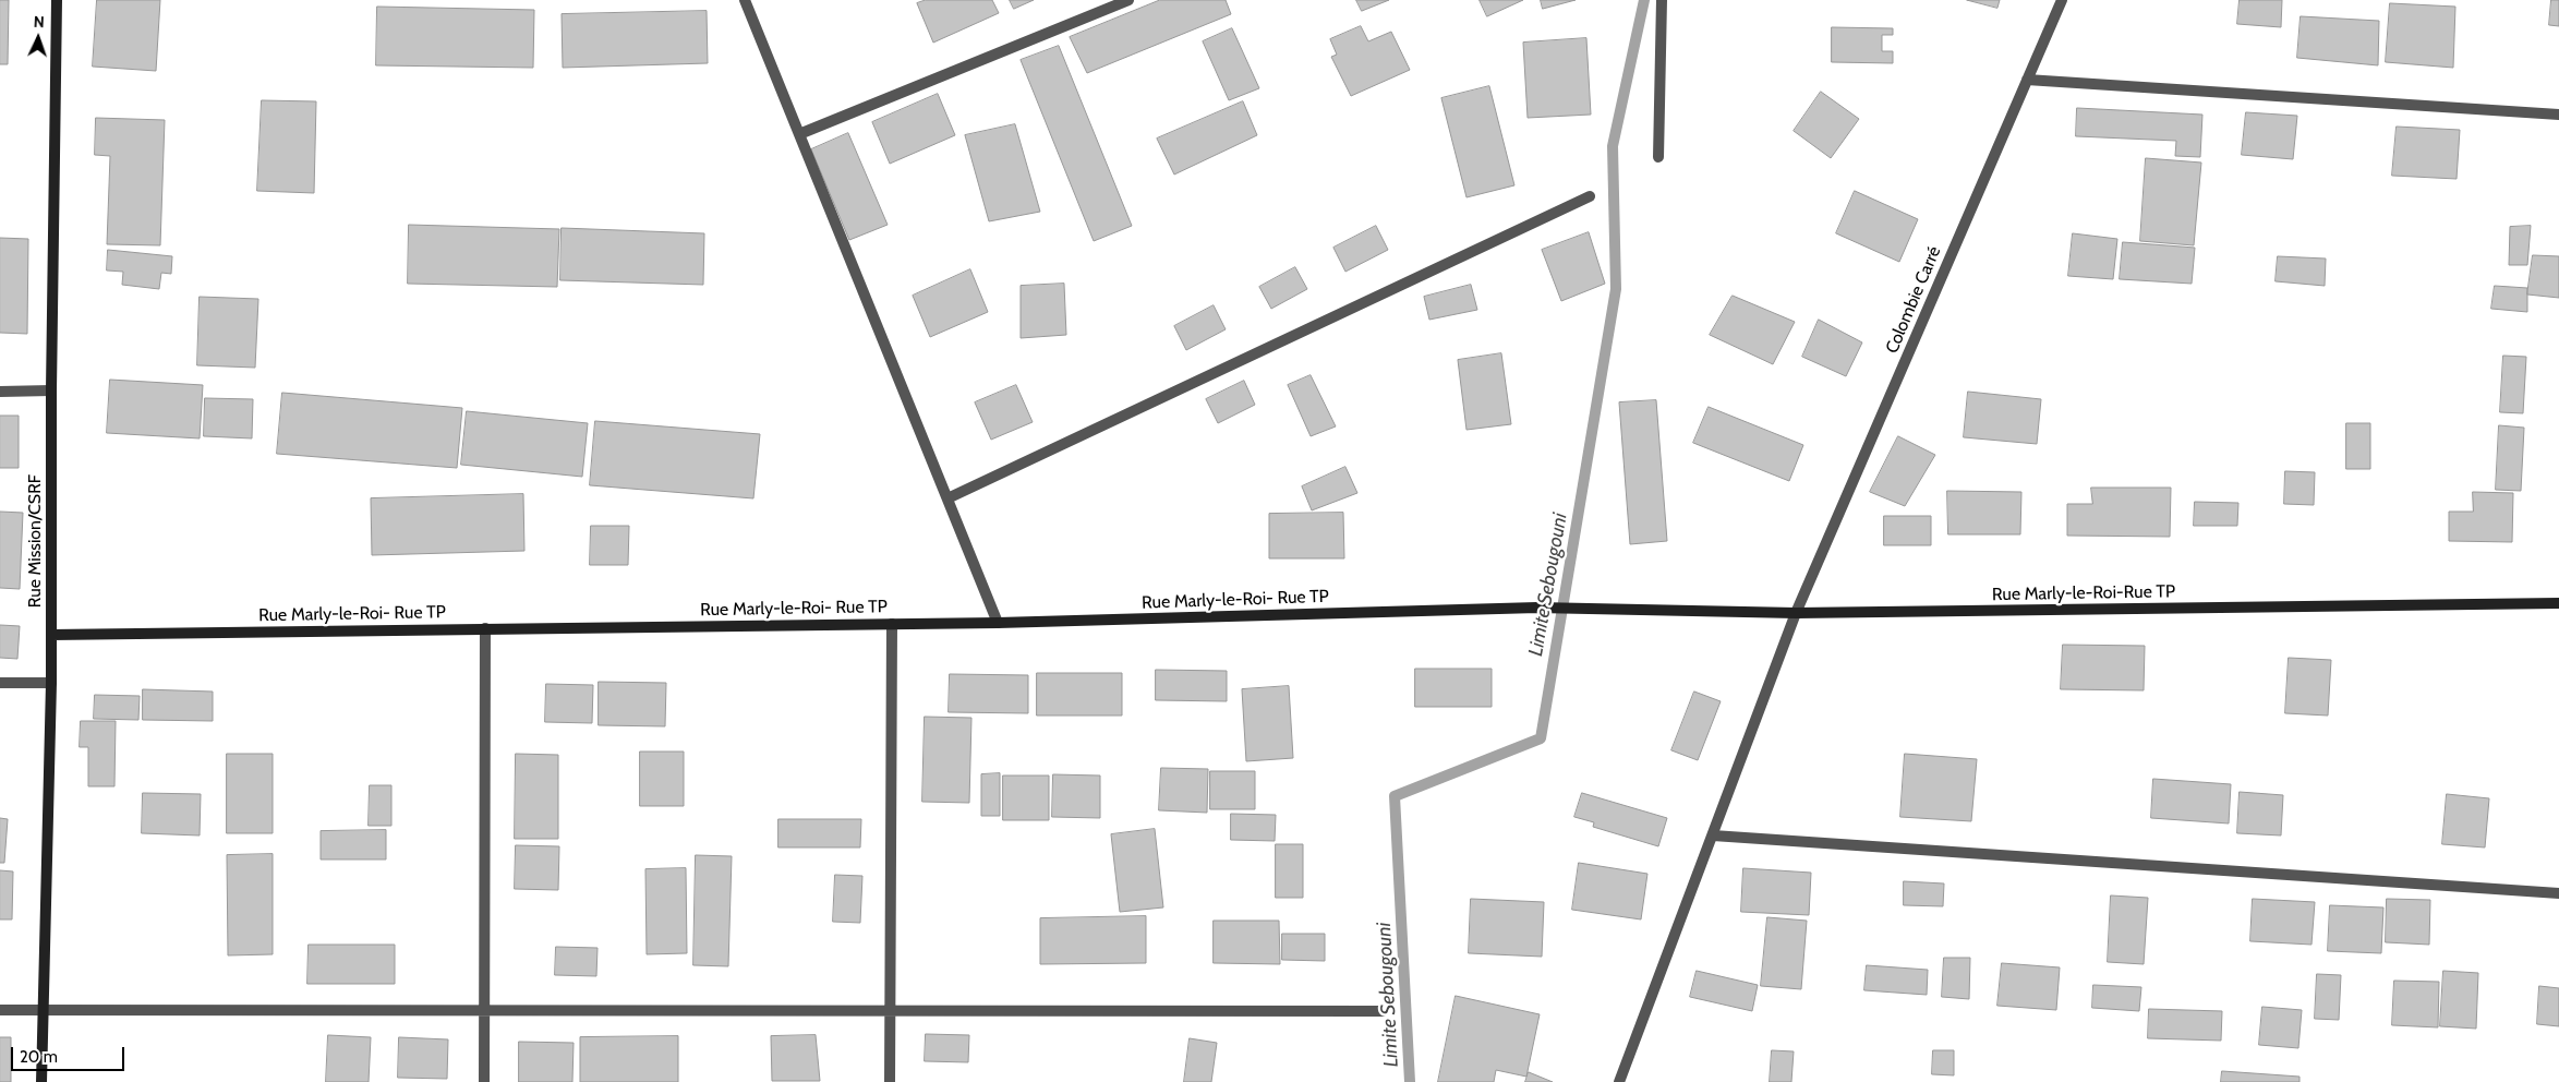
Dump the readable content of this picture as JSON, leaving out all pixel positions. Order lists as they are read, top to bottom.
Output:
{
  "streets": {
    "street": [
      "Colombie Carré",
      "Rue Mission/CSRF",
      "Rue Marly-le-Roi-Rue TP",
      "Rue Marly-le-Roi- Rue TP"
    ]
  },
  "crossings": [
    ["Colombie Carré", "Rue Marly-le-Roi-Rue TP"],
    ["Rue Mission/CSRF", "Rue Marly-le-Roi- Rue TP"],
    ["Rue Marly-le-Roi-Rue TP", "Rue Marly-le-Roi- Rue TP"]
  ],
  "water": ["Limite Sebougouni"],
  "scale_bar": "20 m",
  "north": "top"
}
